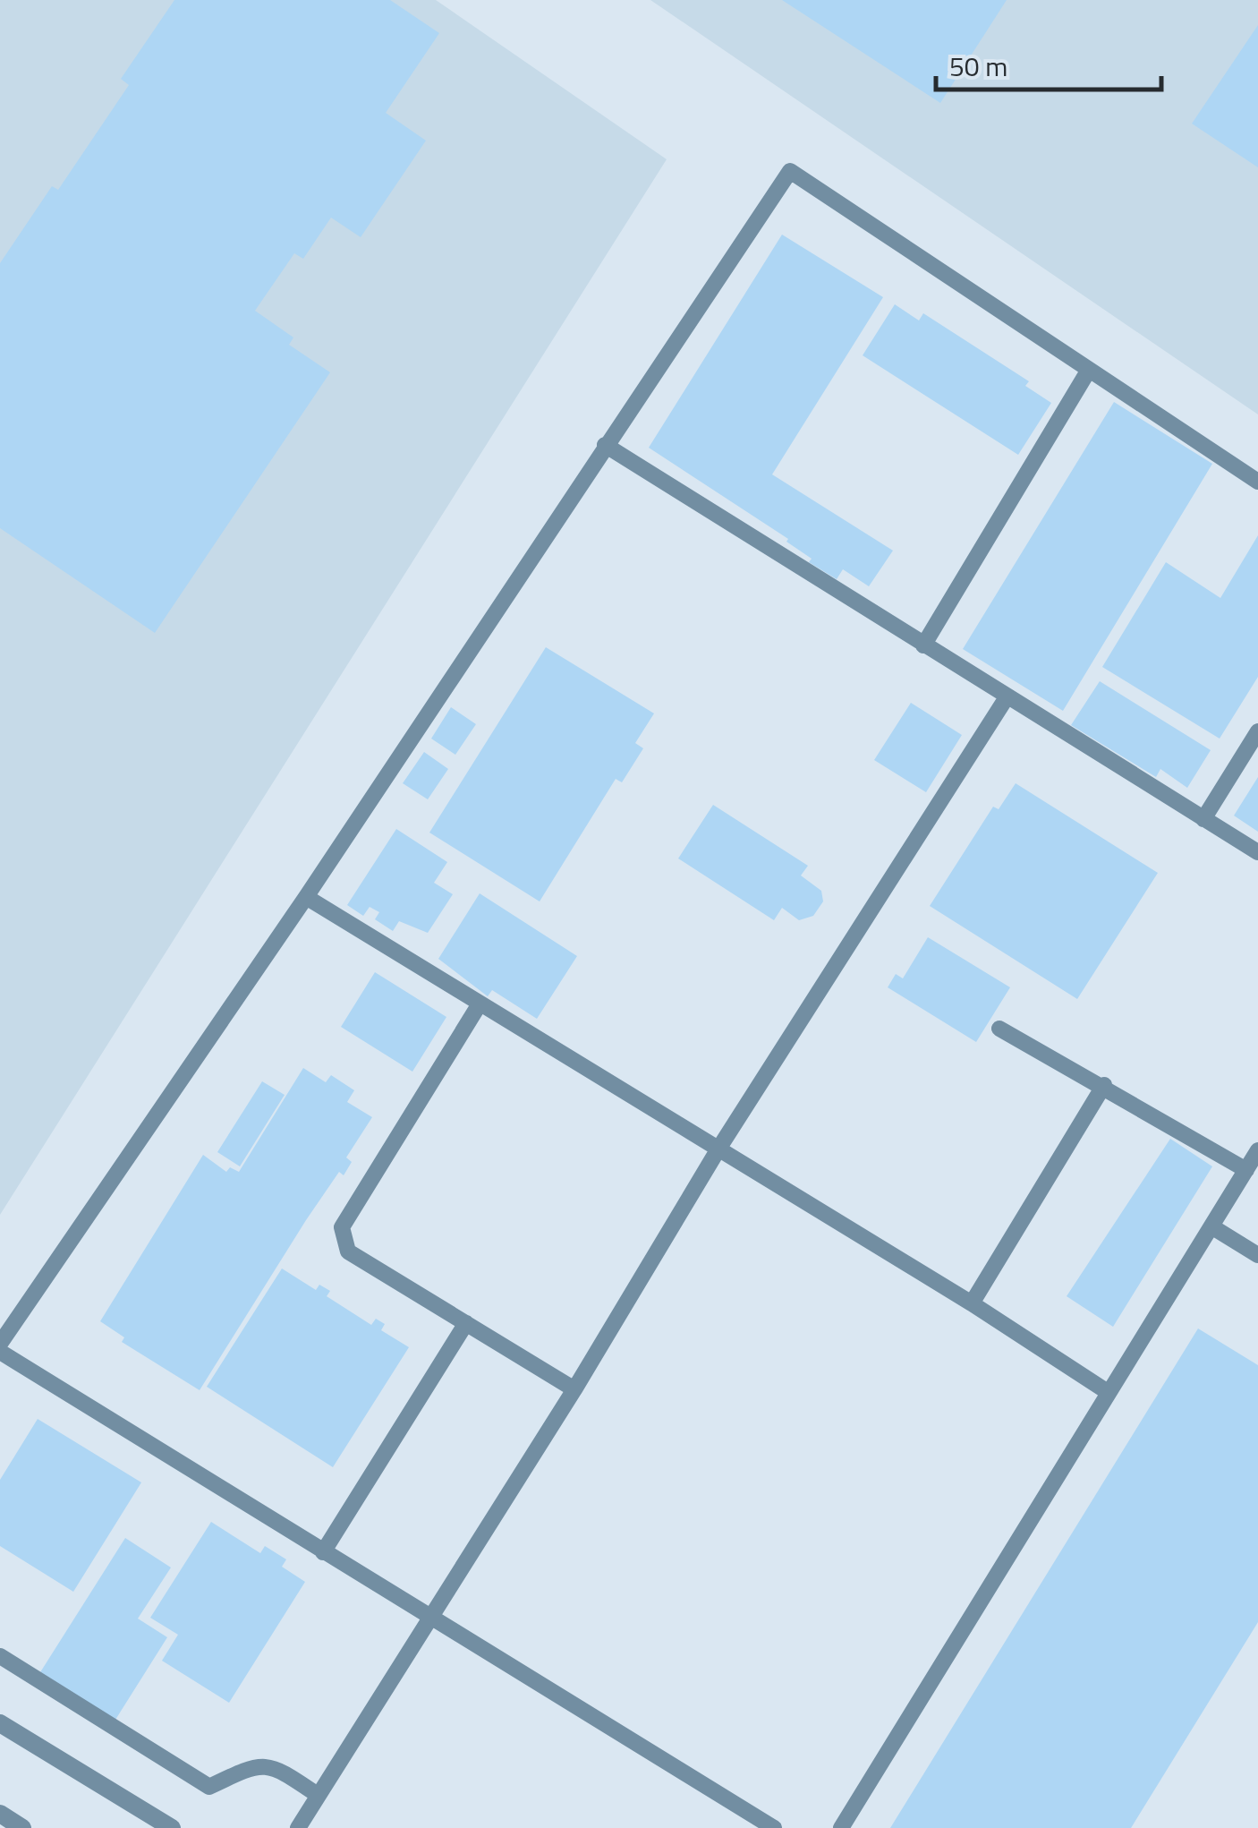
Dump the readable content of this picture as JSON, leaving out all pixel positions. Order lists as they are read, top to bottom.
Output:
{
  "scale_bar": "50 m"
}
